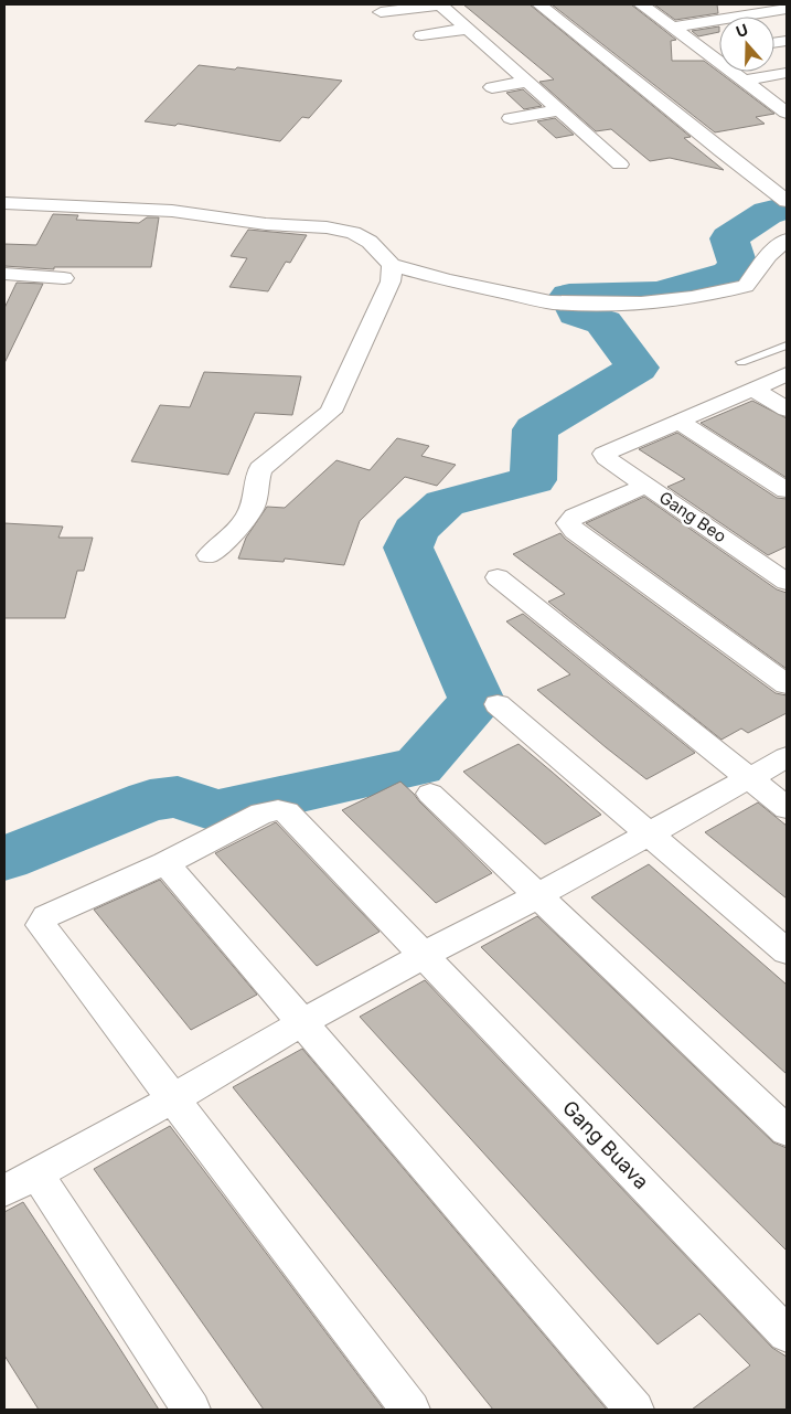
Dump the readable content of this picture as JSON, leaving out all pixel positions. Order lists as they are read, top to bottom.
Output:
{
  "streets": {
    "street": ["Gang Beo", "Gang Buava"]
  },
  "north": "top"
}
